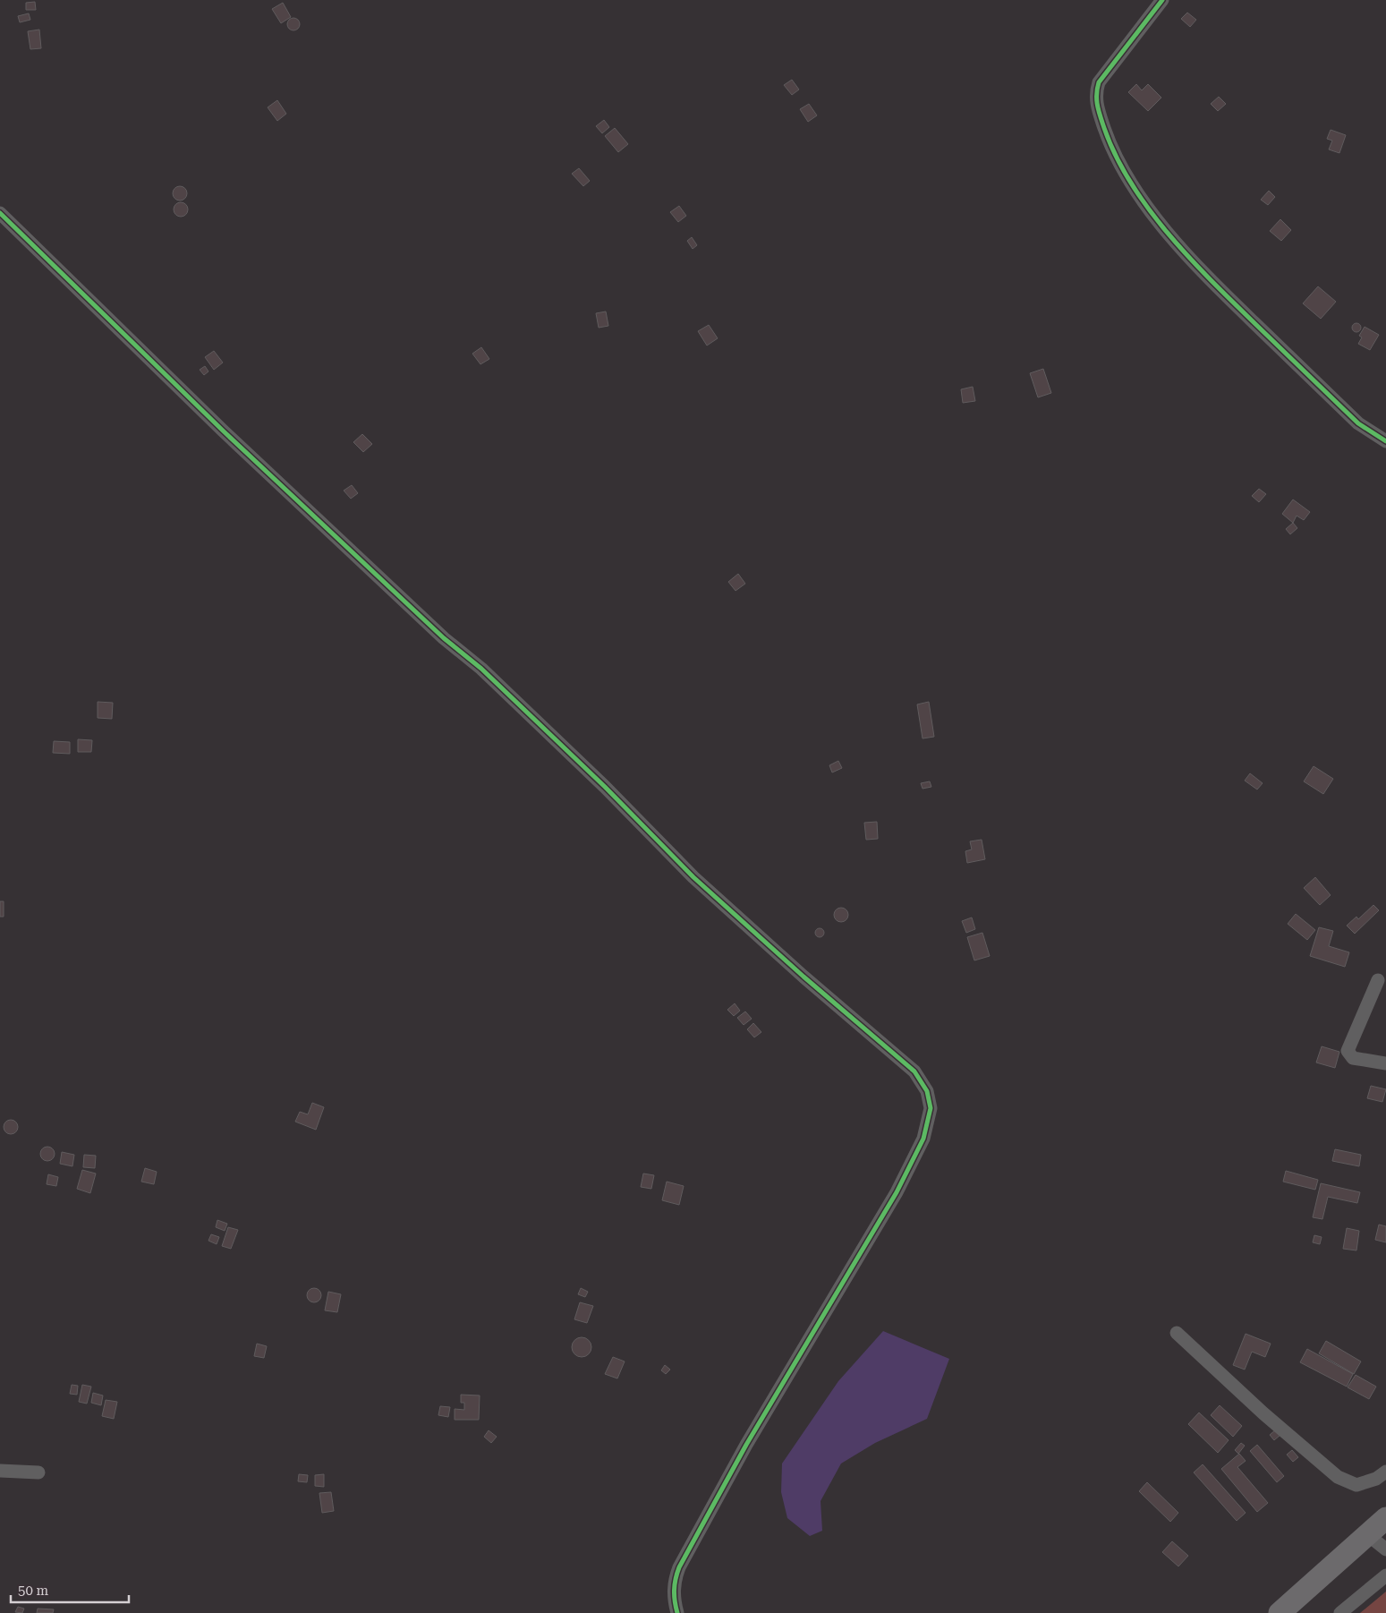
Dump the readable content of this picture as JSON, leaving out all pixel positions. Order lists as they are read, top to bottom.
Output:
{
  "scale_bar": "50 m"
}
